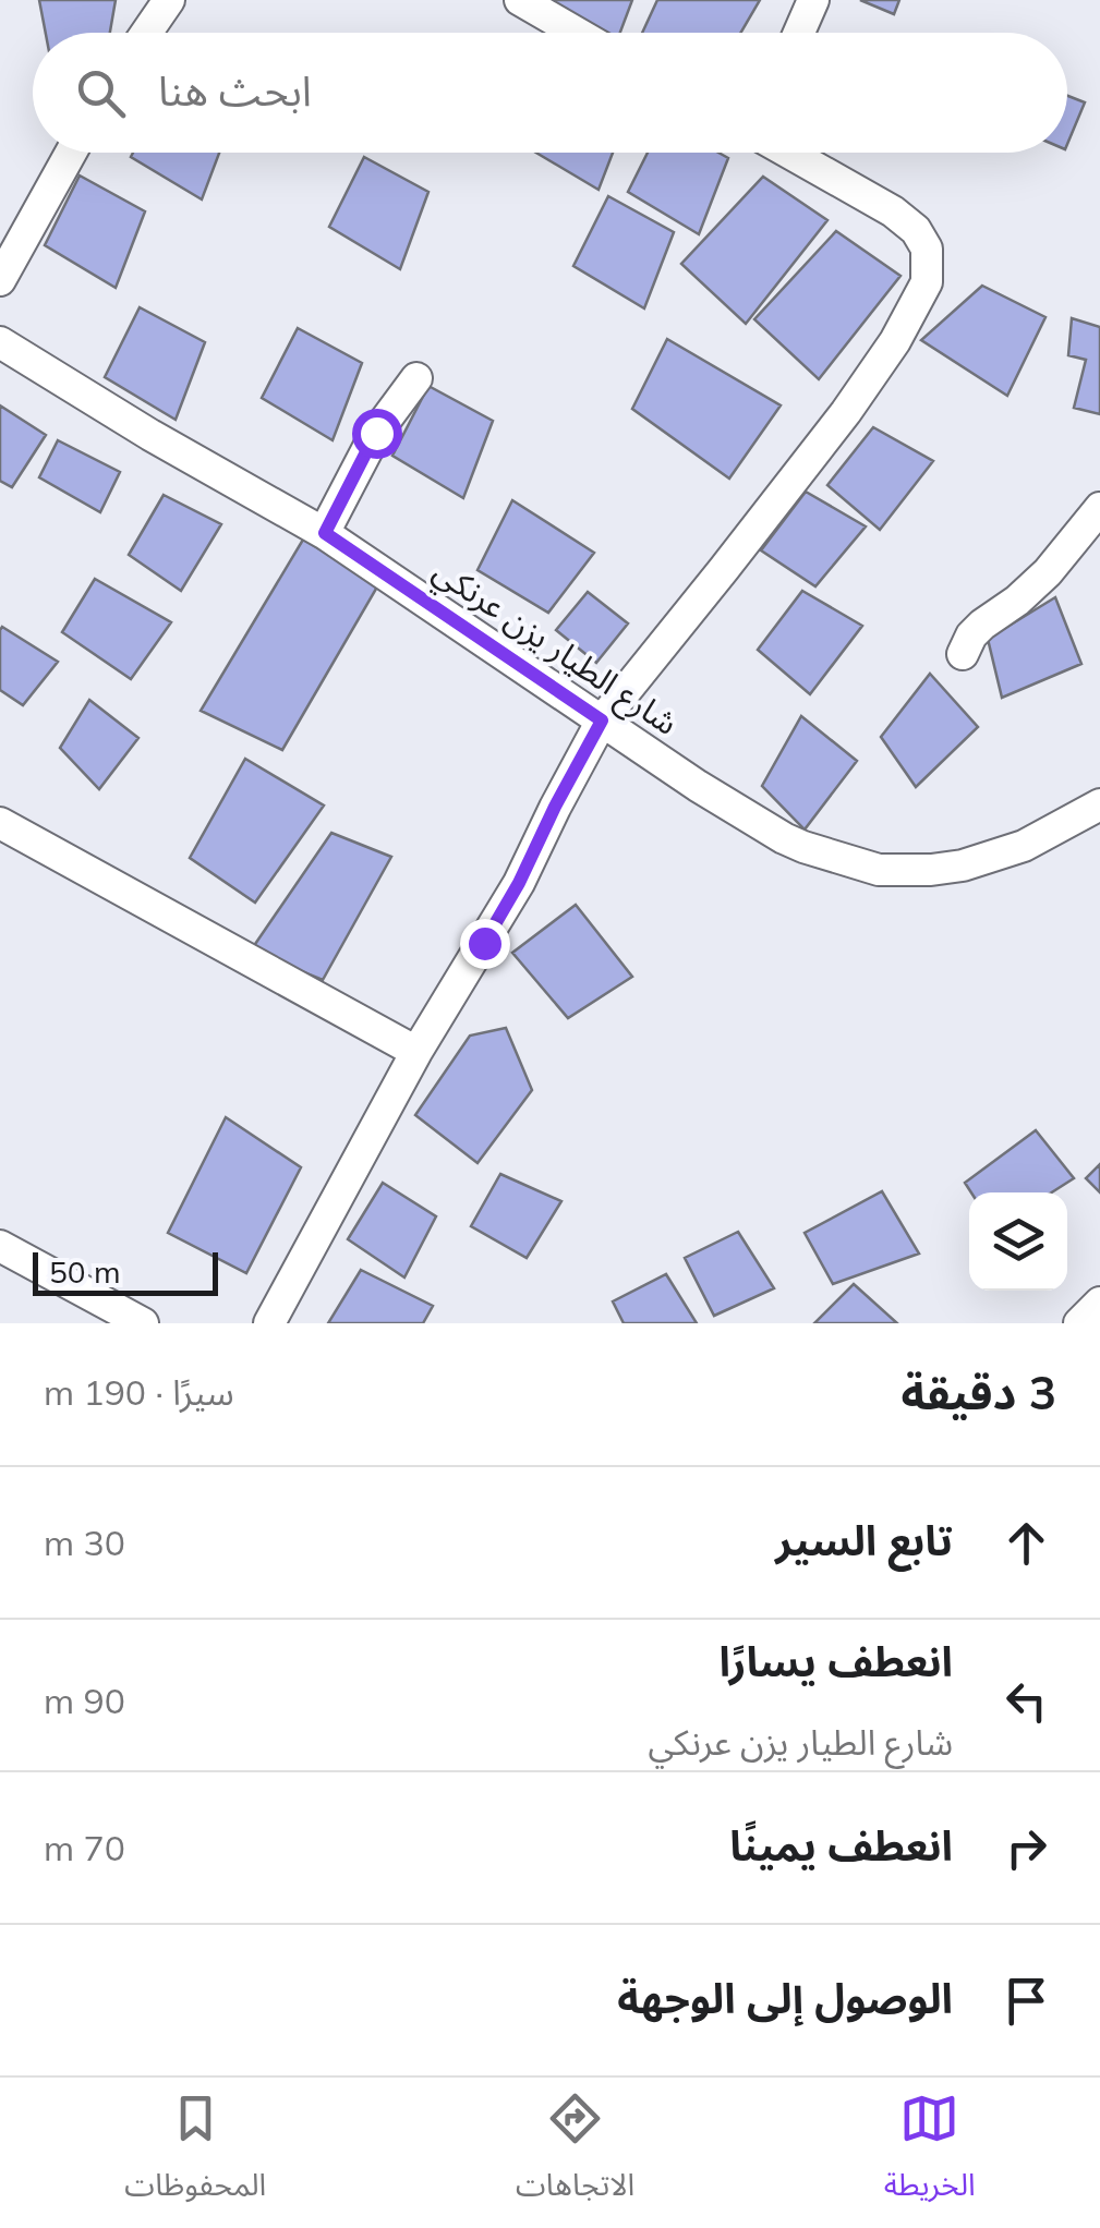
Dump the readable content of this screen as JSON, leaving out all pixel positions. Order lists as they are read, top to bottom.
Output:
{
  "streets": {
    "street": ["شارع الطيار يزن عرنكي"]
  },
  "scale_bar": "50 m",
  "page": {
    "search": "ابحث هنا",
    "scale": "50 m",
    "heading": ["3 دقيقة", "سيرًا · 190 m"],
    "list": [
      ["تابع السير", "30 m"],
      ["انعطف يسارًا", "شارع الطيار يزن عرنكي", "90 m"],
      ["انعطف يمينًا", "70 m"],
      "الوصول إلى الوجهة"
    ],
    "nav": ["الخريطة", "الاتجاهات", "المحفوظات"]
  }
}
